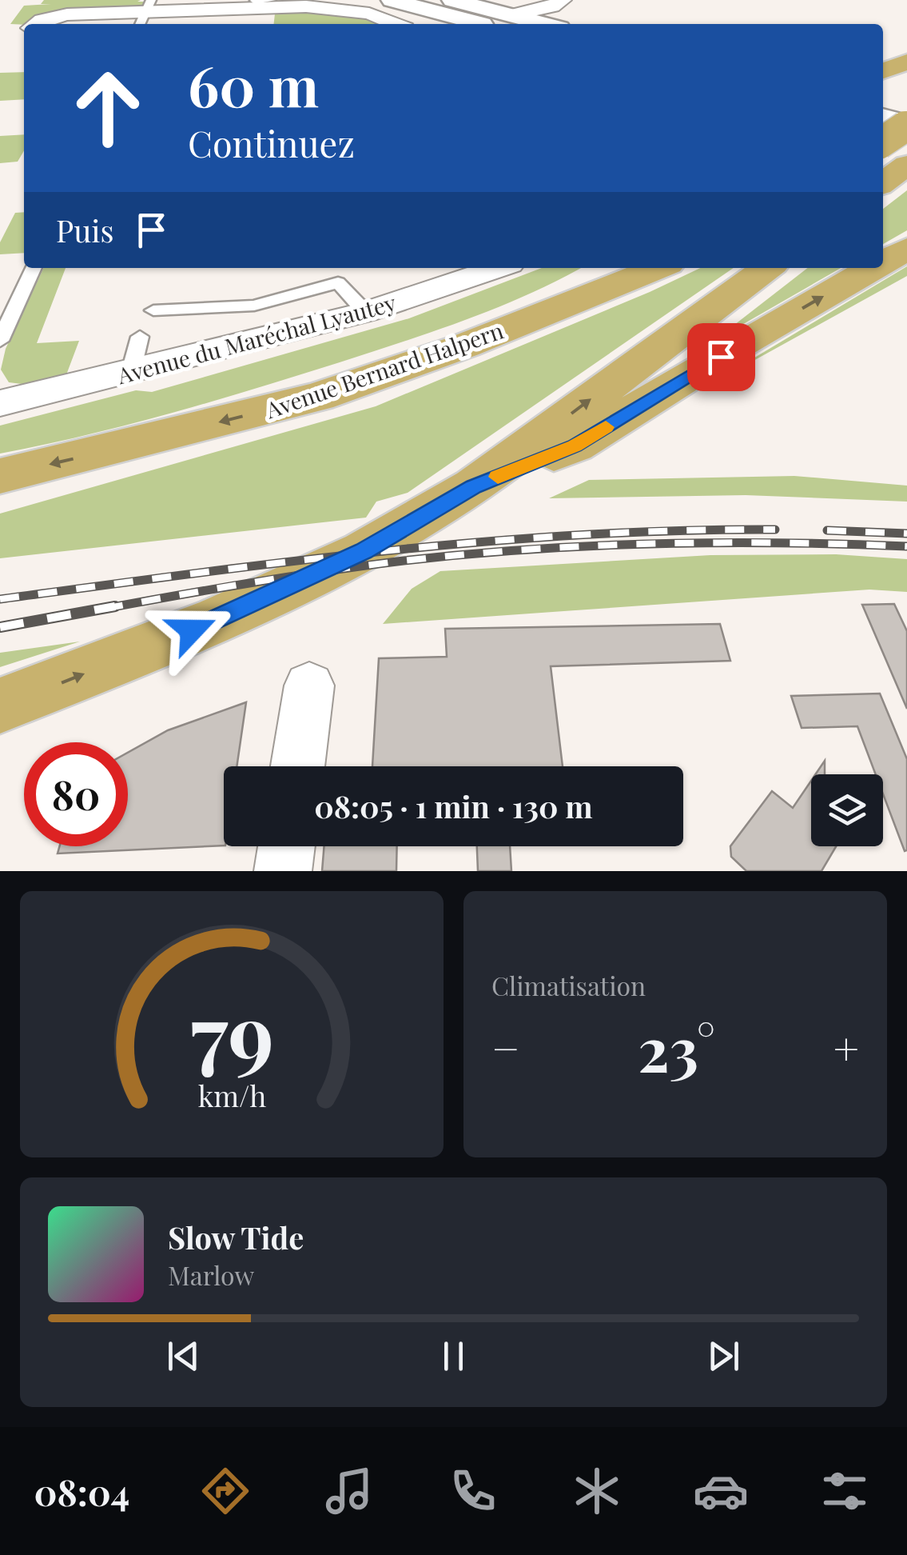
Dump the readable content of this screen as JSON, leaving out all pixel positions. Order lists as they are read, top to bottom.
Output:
{
  "streets": {
    "highway": ["Avenue Bernard Halpern"],
    "street": ["Avenue du Maréchal Lyautey"]
  },
  "page": {
    "turn": ["60 m", "Continuez"],
    "then": "Puis",
    "limit": "80",
    "trip": "08:05 · 1 min · 130 m",
    "tile": "Climatisation",
    "heat": ["−", "23°", "+"],
    "song": ["Slow Tide", "Marlow"],
    "tabs": "08:04",
    "gauge": ["79", "km/h"]
  }
}
